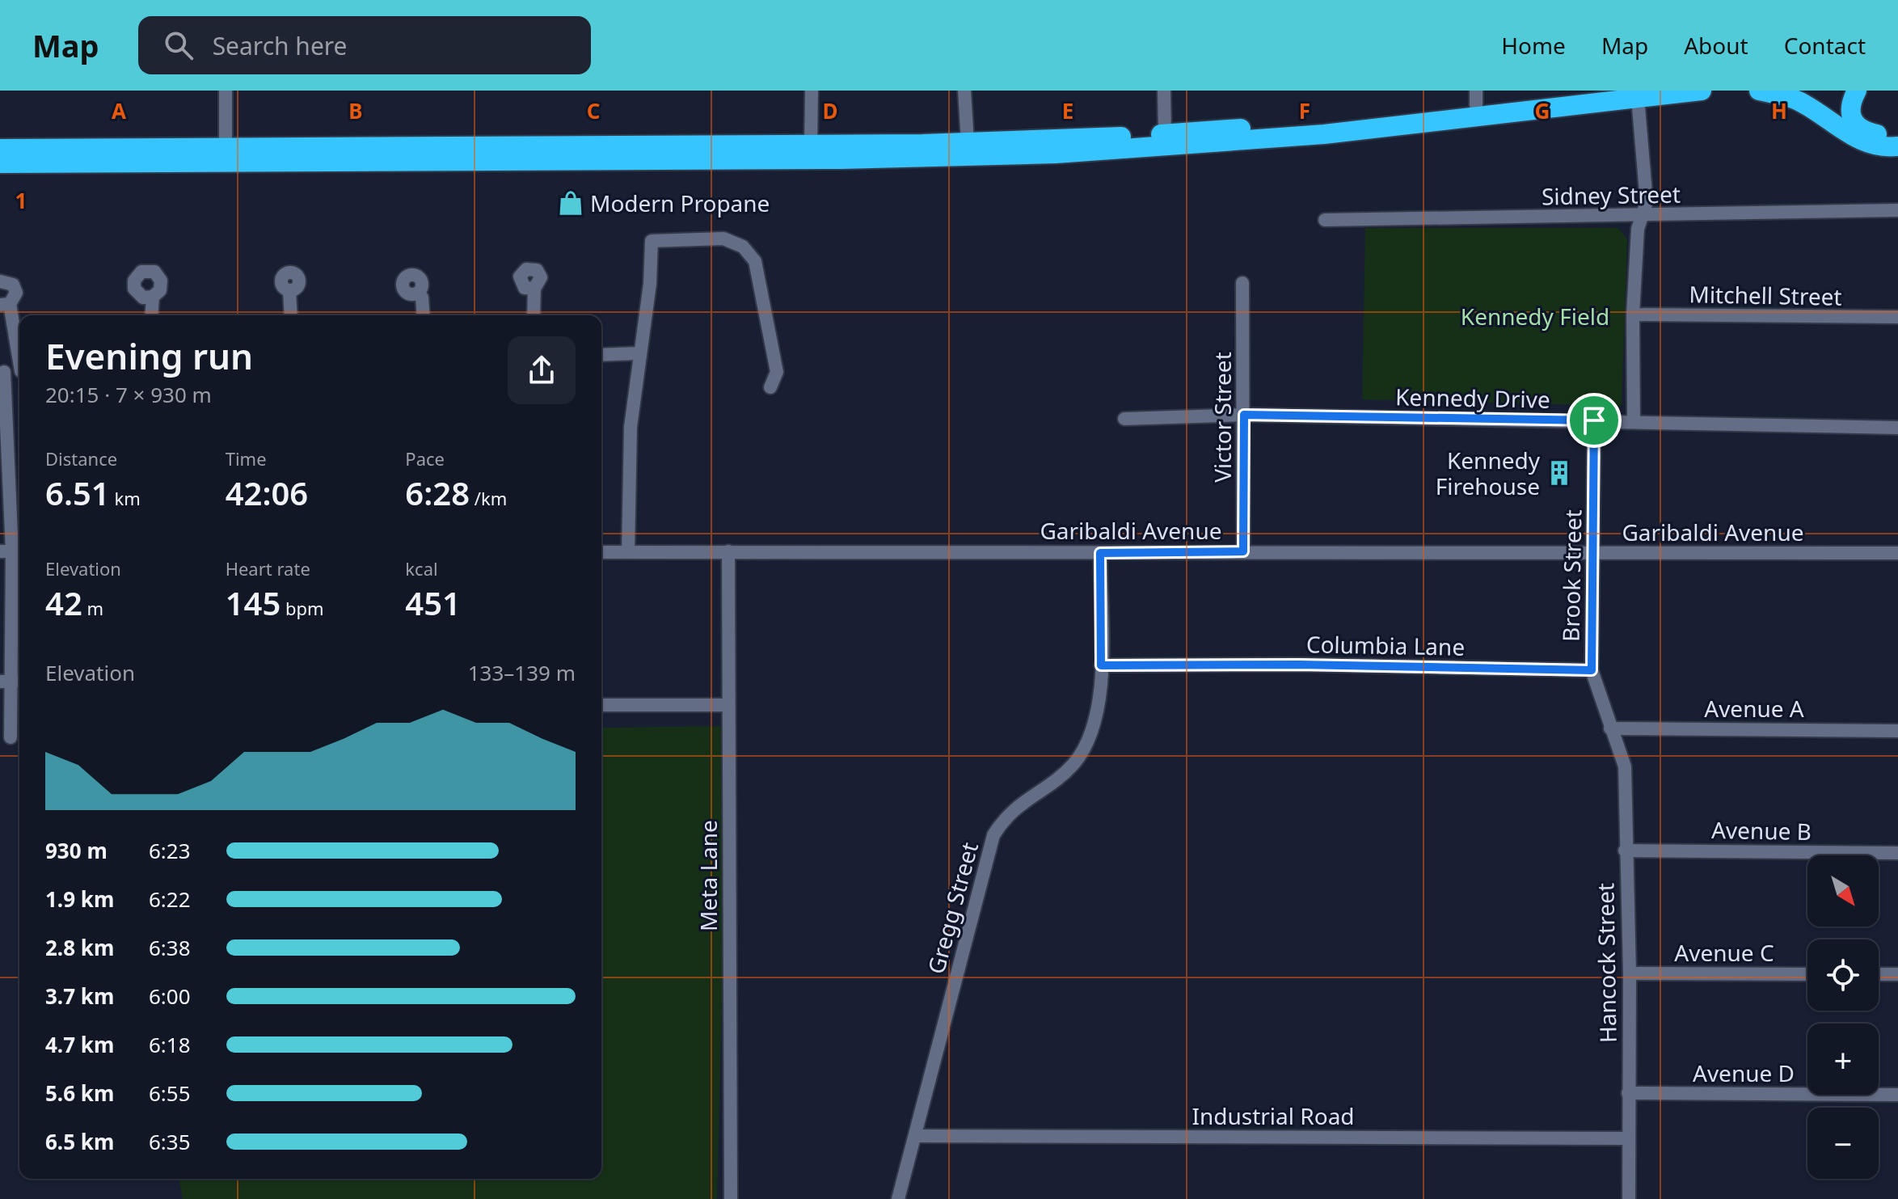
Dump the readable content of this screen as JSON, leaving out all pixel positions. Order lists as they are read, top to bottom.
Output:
{
  "streets": {
    "street": [
      "Sidney Street",
      "Mitchell Street",
      "Kennedy Drive",
      "Victor Street",
      "Garibaldi Avenue",
      "Brook Street",
      "Columbia Lane",
      "Avenue A",
      "Avenue B",
      "Meta Lane",
      "Gregg Street",
      "Avenue C",
      "Hancock Street",
      "Avenue D",
      "Industrial Road"
    ]
  },
  "crossings": [
    ["Kennedy Drive", "Victor Street"],
    ["Kennedy Drive", "Brook Street"],
    ["Victor Street", "Garibaldi Avenue"],
    ["Garibaldi Avenue", "Brook Street"],
    ["Garibaldi Avenue", "Meta Lane"],
    ["Garibaldi Avenue", "Gregg Street"],
    ["Brook Street", "Columbia Lane"],
    ["Brook Street", "Avenue A"],
    ["Brook Street", "Hancock Street"],
    ["Columbia Lane", "Gregg Street"],
    ["Avenue A", "Hancock Street"],
    ["Avenue B", "Hancock Street"],
    ["Gregg Street", "Industrial Road"],
    ["Avenue C", "Hancock Street"],
    ["Hancock Street", "Avenue D"],
    ["Hancock Street", "Industrial Road"]
  ],
  "parks": ["Kennedy Field"],
  "places": {
    "shop": ["Modern Propane"],
    "building": ["Kennedy Firehouse"]
  },
  "north": "bottom right",
  "page": {
    "header": "Map",
    "search": "Search here",
    "nav": [
      "Home",
      "Map",
      "About",
      "Contact"
    ],
    "heading": ["Evening run", "20:15 · 7 × 930 m"],
    "stats": [
      ["Distance", "6.51 km"],
      ["Time", "42:06"],
      ["Pace", "6:28 /km"],
      ["Elevation", "42 m"],
      ["Heart rate", "145 bpm"],
      ["kcal", "451"]
    ],
    "chart": ["Elevation", "133–139 m"],
    "list": [
      {
        "name": "930 m",
        "note": "6:23"
      },
      {
        "name": "1.9 km",
        "note": "6:22"
      },
      {
        "name": "2.8 km",
        "note": "6:38"
      },
      {
        "name": "3.7 km",
        "note": "6:00"
      },
      {
        "name": "4.7 km",
        "note": "6:18"
      },
      {
        "name": "5.6 km",
        "note": "6:55"
      },
      {
        "name": "6.5 km",
        "note": "6:35"
      }
    ],
    "map_buttons": ["+", "−"]
  },
  "grid": {
    "columns": [
      "A",
      "B",
      "C",
      "D",
      "E",
      "F",
      "G",
      "H"
    ],
    "rows": ["1"]
  }
}
